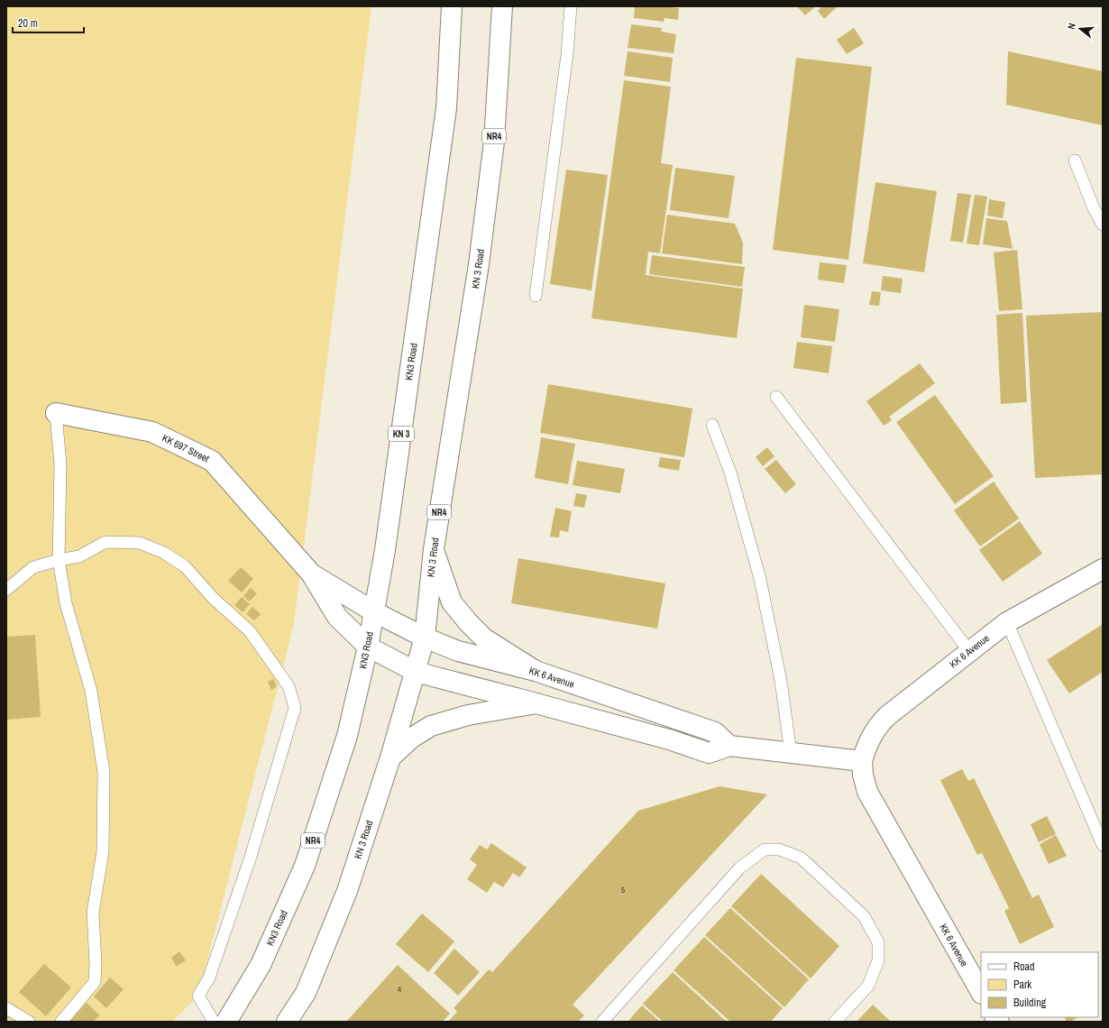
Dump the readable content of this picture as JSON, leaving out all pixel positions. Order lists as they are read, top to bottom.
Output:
{
  "streets": {
    "main road": [
      "NR4",
      "KN 3 Road",
      "KN3 Road",
      "KN 3",
      "KK 697 Street",
      "KK 6 Avenue"
    ]
  },
  "crossings": [
    ["KN 3 Road", "KK 697 Street"],
    ["KN 3 Road", "KK 6 Avenue"],
    ["KN3 Road", "KK 697 Street"],
    ["KN3 Road", "KK 6 Avenue"],
    ["KK 697 Street", "KK 6 Avenue"]
  ],
  "house_numbers": ["5", "4"],
  "legend": ["Road", "Park", "Building"],
  "scale_bar": "20 m",
  "north": "left"
}
